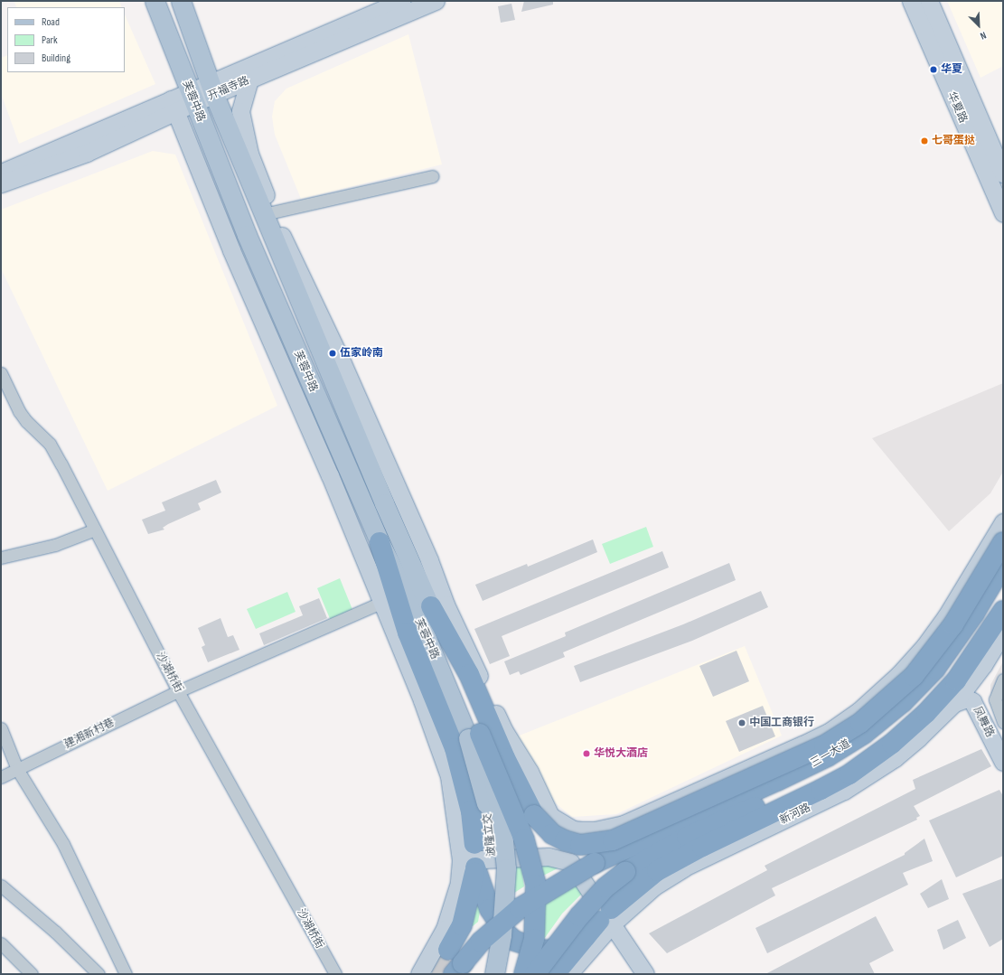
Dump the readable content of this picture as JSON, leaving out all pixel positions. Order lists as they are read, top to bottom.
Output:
{
  "streets": {
    "highway": ["三一大道"],
    "main road": ["芙蓉中路", "波隆立交"],
    "street": [
      "开福寺路",
      "华夏路",
      "沙湖桥街",
      "凤舞路",
      "建湘新村巷",
      "新河路"
    ]
  },
  "crossings": [
    ["开福寺路", "芙蓉中路"],
    ["芙蓉中路", "波隆立交"],
    ["沙湖桥街", "建湘新村巷"],
    ["凤舞路", "新河路"]
  ],
  "places": [
    "华夏",
    "七哥蛋挞",
    "伍家岭南",
    "中国工商银行",
    "华悦大酒店"
  ],
  "legend": ["Road", "Park", "Building"],
  "north": "bottom right"
}
